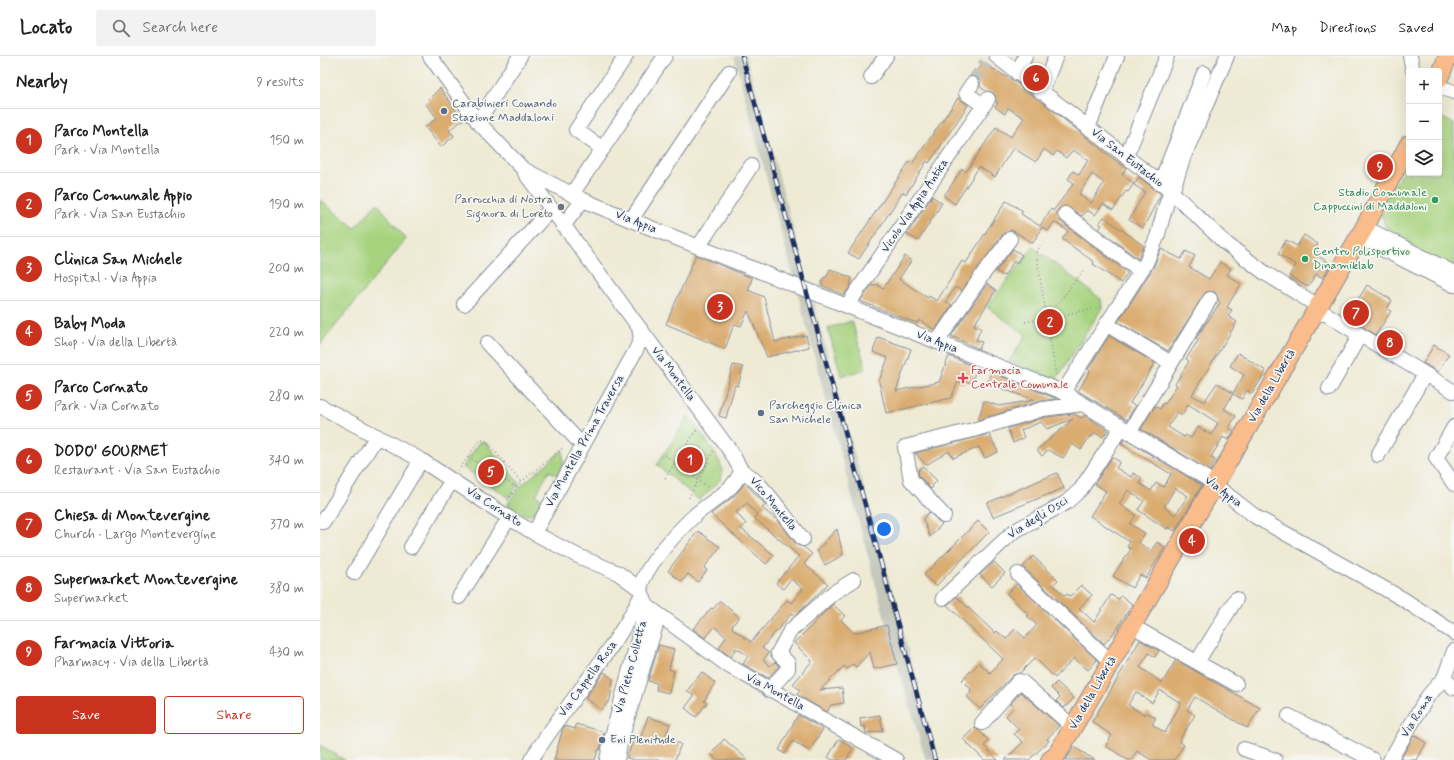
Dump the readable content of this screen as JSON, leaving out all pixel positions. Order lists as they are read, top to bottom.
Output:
{
  "streets": {
    "main road": ["Via della Libertà"],
    "street": [
      "Via San Eustachio",
      "Vicolo Via Appia Antica",
      "Via Appia",
      "Via Montella",
      "Via Montella Prima Traversa",
      "Vico Montella",
      "Via Cornato",
      "Via degli Osci",
      "Via Pietro Colletta",
      "Via Cappella Rosa",
      "Via Roma"
    ]
  },
  "crossings": [
    ["Via San Eustachio", "Via Appia"],
    ["Vicolo Via Appia Antica", "Via Appia"],
    ["Via Appia", "Via Montella"],
    ["Via Appia", "Via della Libertà"],
    ["Via Appia", "Via degli Osci"],
    ["Via Montella", "Via Montella Prima Traversa"],
    ["Via Montella", "Vico Montella"],
    ["Via Montella", "Via Cornato"],
    ["Via Montella", "Via Pietro Colletta"],
    ["Via Montella Prima Traversa", "Via Cornato"],
    ["Via Cornato", "Via Pietro Colletta"],
    ["Via Cornato", "Via Cappella Rosa"],
    ["Via Pietro Colletta", "Via Cappella Rosa"]
  ],
  "places": {
    "other": [
      "Carabinieri Comando Stazione Maddaloni",
      "Stadio Comunale Cappuccini di Maddaloni",
      "Parrocchia di Nostra Signora di Loreto",
      "Centro Polisportivo Dinamiklab",
      "Parcheggio Clinica San Michele",
      "Eni Plenitude"
    ],
    "health": ["Farmacia Centrale Comunale"]
  },
  "page": {
    "header": "Locato",
    "search": "Search here",
    "nav": ["Map", "Directions", "Saved"],
    "heading": ["Nearby", "9 results"],
    "pins": [
      "6",
      "9",
      "3",
      "7",
      "2",
      "8",
      "1",
      "5",
      "4"
    ],
    "map_buttons": ["+", "−"],
    "list": [
      {
        "mark": "1",
        "name": "Parco Montella",
        "note": "Park · Via Montella",
        "value": "150 m"
      },
      {
        "mark": "2",
        "name": "Parco Comunale Appio",
        "note": "Park · Via San Eustachio",
        "value": "190 m"
      },
      {
        "mark": "3",
        "name": "Clinica San Michele",
        "note": "Hospital · Via Appia",
        "value": "200 m"
      },
      {
        "mark": "4",
        "name": "Baby Moda",
        "note": "Shop · Via della Libertà",
        "value": "220 m"
      },
      {
        "mark": "5",
        "name": "Parco Cornato",
        "note": "Park · Via Cornato",
        "value": "280 m"
      },
      {
        "mark": "6",
        "name": "DODO' GOURMET",
        "note": "Restaurant · Via San Eustachio",
        "value": "340 m"
      },
      {
        "mark": "7",
        "name": "Chiesa di Montevergine",
        "note": "Church · Largo Montevergine",
        "value": "370 m"
      },
      {
        "mark": "8",
        "name": "Supermarket Montevergine",
        "note": "Supermarket",
        "value": "380 m"
      },
      {
        "mark": "9",
        "name": "Farmacia Vittoria",
        "note": "Pharmacy · Via della Libertà",
        "value": "430 m"
      }
    ],
    "buttons": ["Save", "Share"]
  }
}
